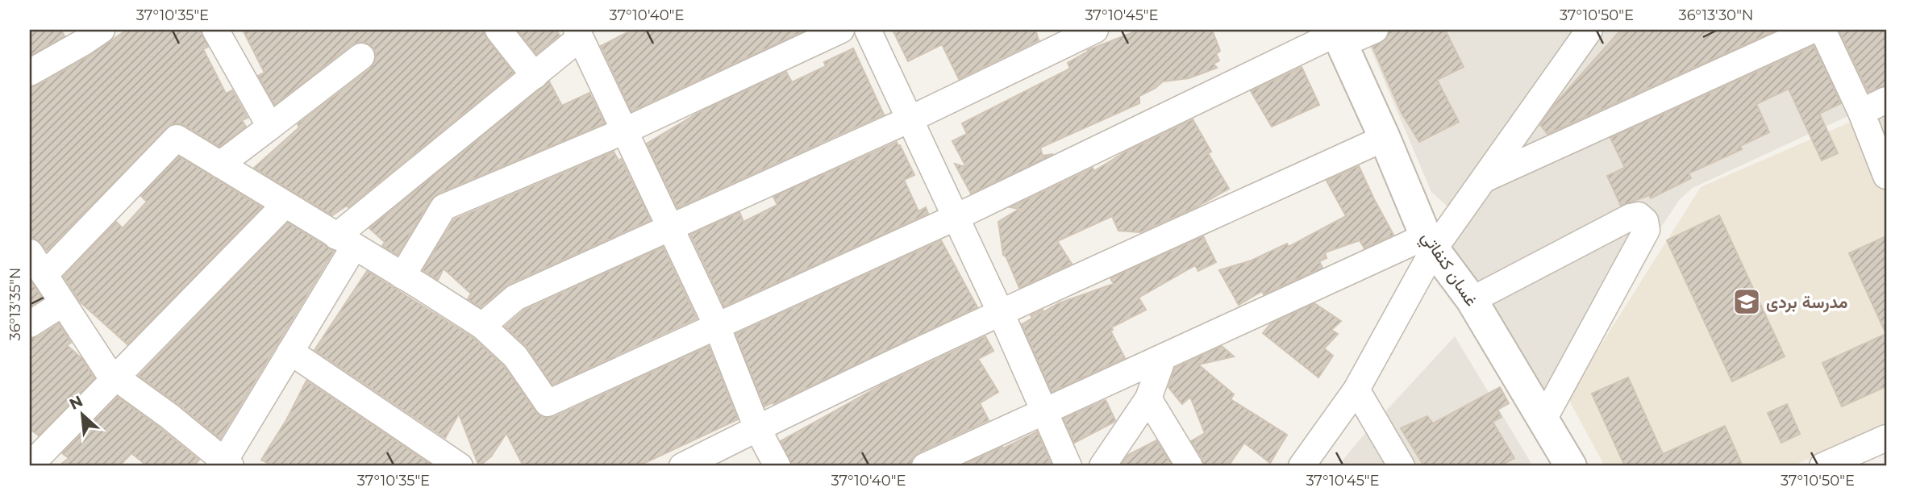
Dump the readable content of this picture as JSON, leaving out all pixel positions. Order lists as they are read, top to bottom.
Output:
{
  "streets": {
    "street": ["غسان كنفاتي"]
  },
  "places": {
    "school or university": ["مدرسة بردى"]
  },
  "north": "top left",
  "coordinates": [
    "37°10'35\"E",
    "37°10'40\"E",
    "37°10'45\"E",
    "37°10'50\"E",
    "36°13'30\"N",
    "36°13'35\"N"
  ]
}
